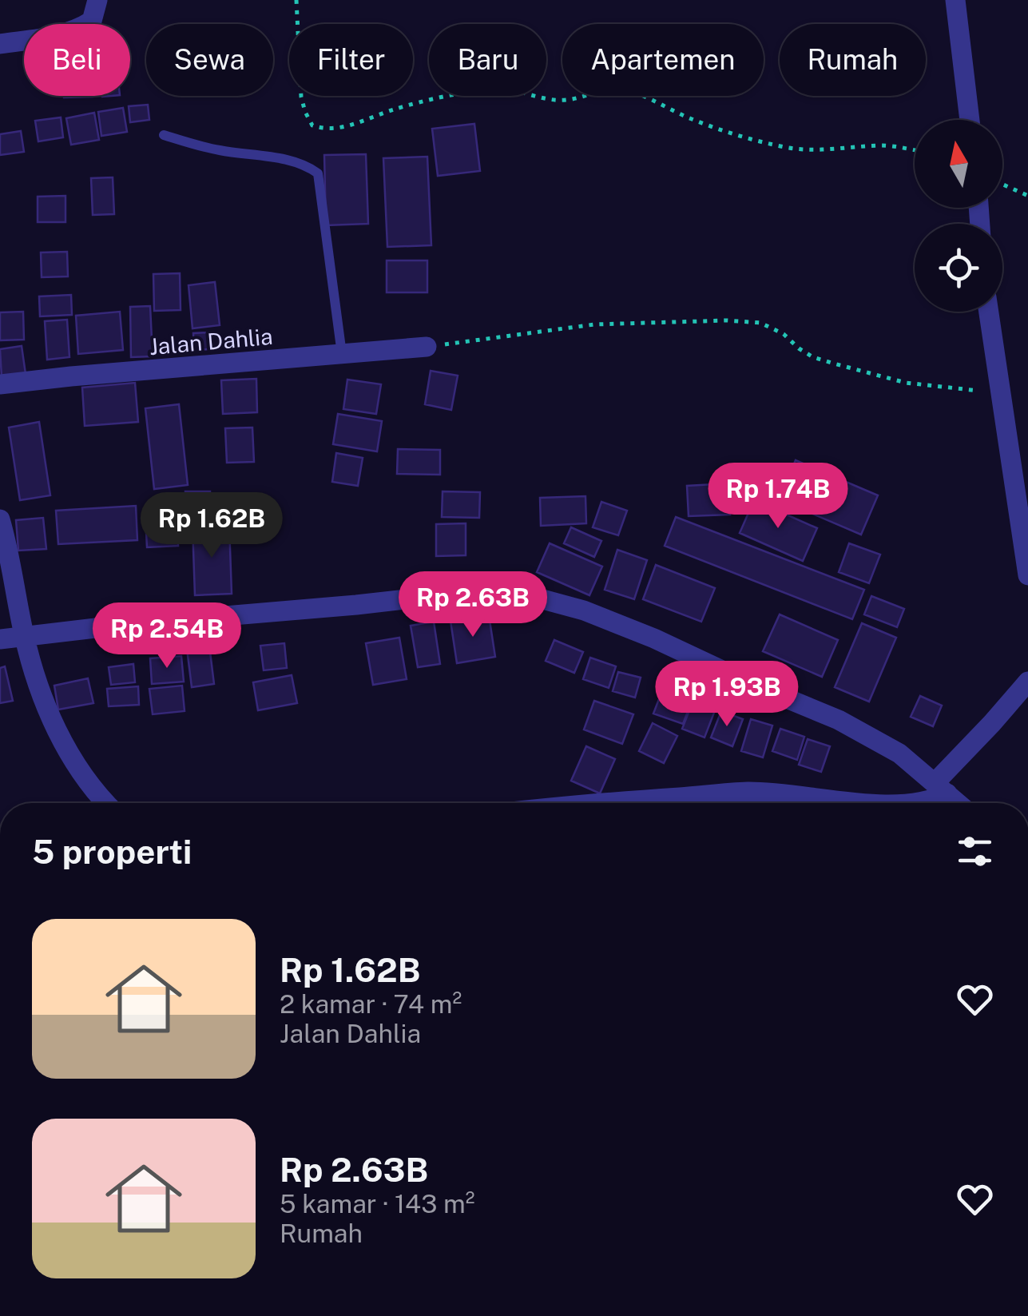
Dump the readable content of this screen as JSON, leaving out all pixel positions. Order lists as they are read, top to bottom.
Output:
{
  "streets": {
    "street": ["Jalan Dahlia"]
  },
  "north": "top",
  "page": {
    "chip": [
      "Beli",
      "Sewa",
      "Filter",
      "Baru",
      "Apartemen",
      "Rumah"
    ],
    "price": [
      "Rp 1.74B",
      "Rp 1.62B",
      "Rp 2.63B",
      "Rp 2.54B",
      "Rp 1.93B"
    ],
    "heading": "5 properti",
    "list": [
      {
        "name": "Rp 1.62B",
        "note": "2 kamar · 74 m² · Jalan Dahlia"
      },
      {
        "name": "Rp 2.63B",
        "note": "5 kamar · 143 m² · Rumah"
      }
    ]
  }
}
